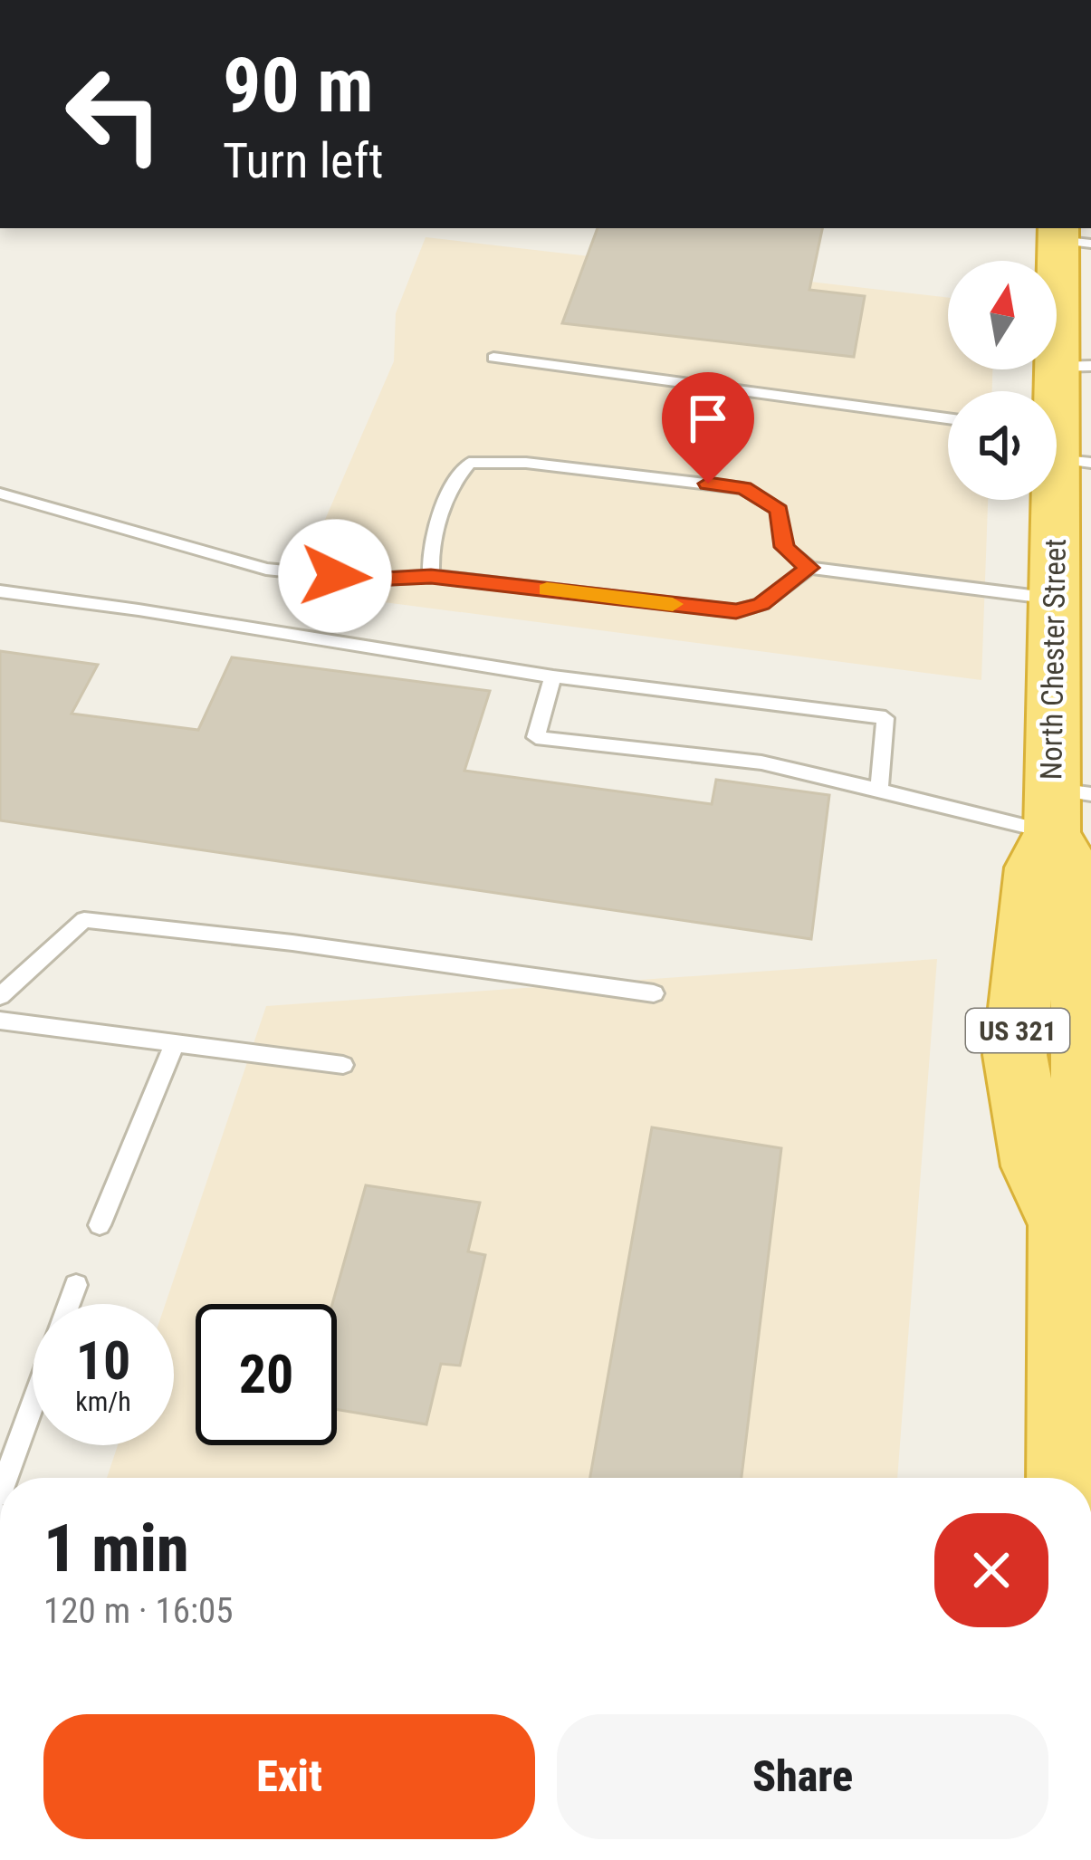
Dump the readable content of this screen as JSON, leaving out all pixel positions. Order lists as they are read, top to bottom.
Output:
{
  "streets": {
    "highway": ["North Chester Street", "US 321"]
  },
  "north": "top",
  "page": {
    "turn": ["90 m", "Turn left"],
    "speed": "10 km/h",
    "limit": "20",
    "heading": ["1 min", "120 m · 16:05"],
    "buttons": ["Exit", "Share"]
  }
}
